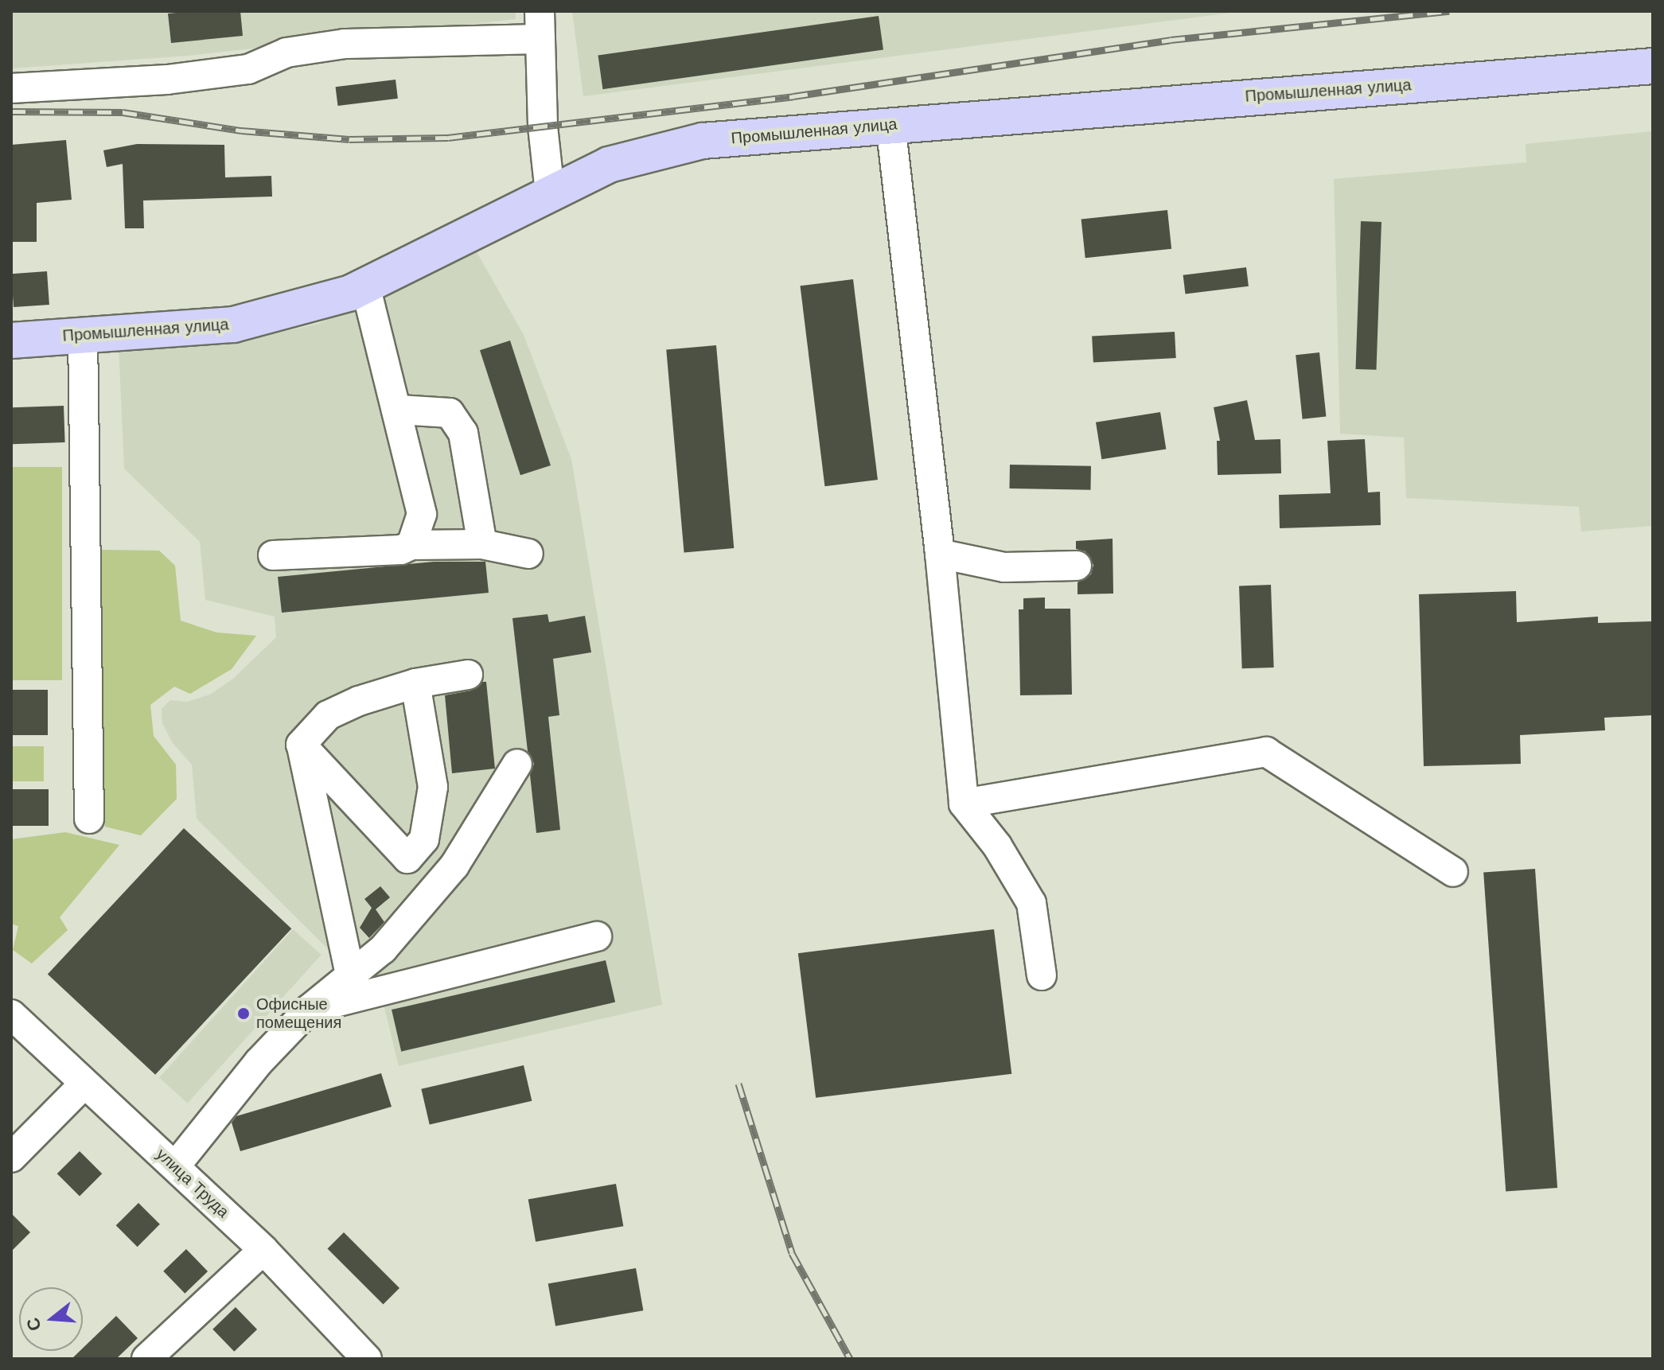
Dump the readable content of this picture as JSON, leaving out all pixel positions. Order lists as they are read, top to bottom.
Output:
{
  "streets": {
    "main road": ["Промышленная улица"],
    "street": ["улица Труда"]
  },
  "places": ["Офисные помещения"],
  "north": "left"
}
